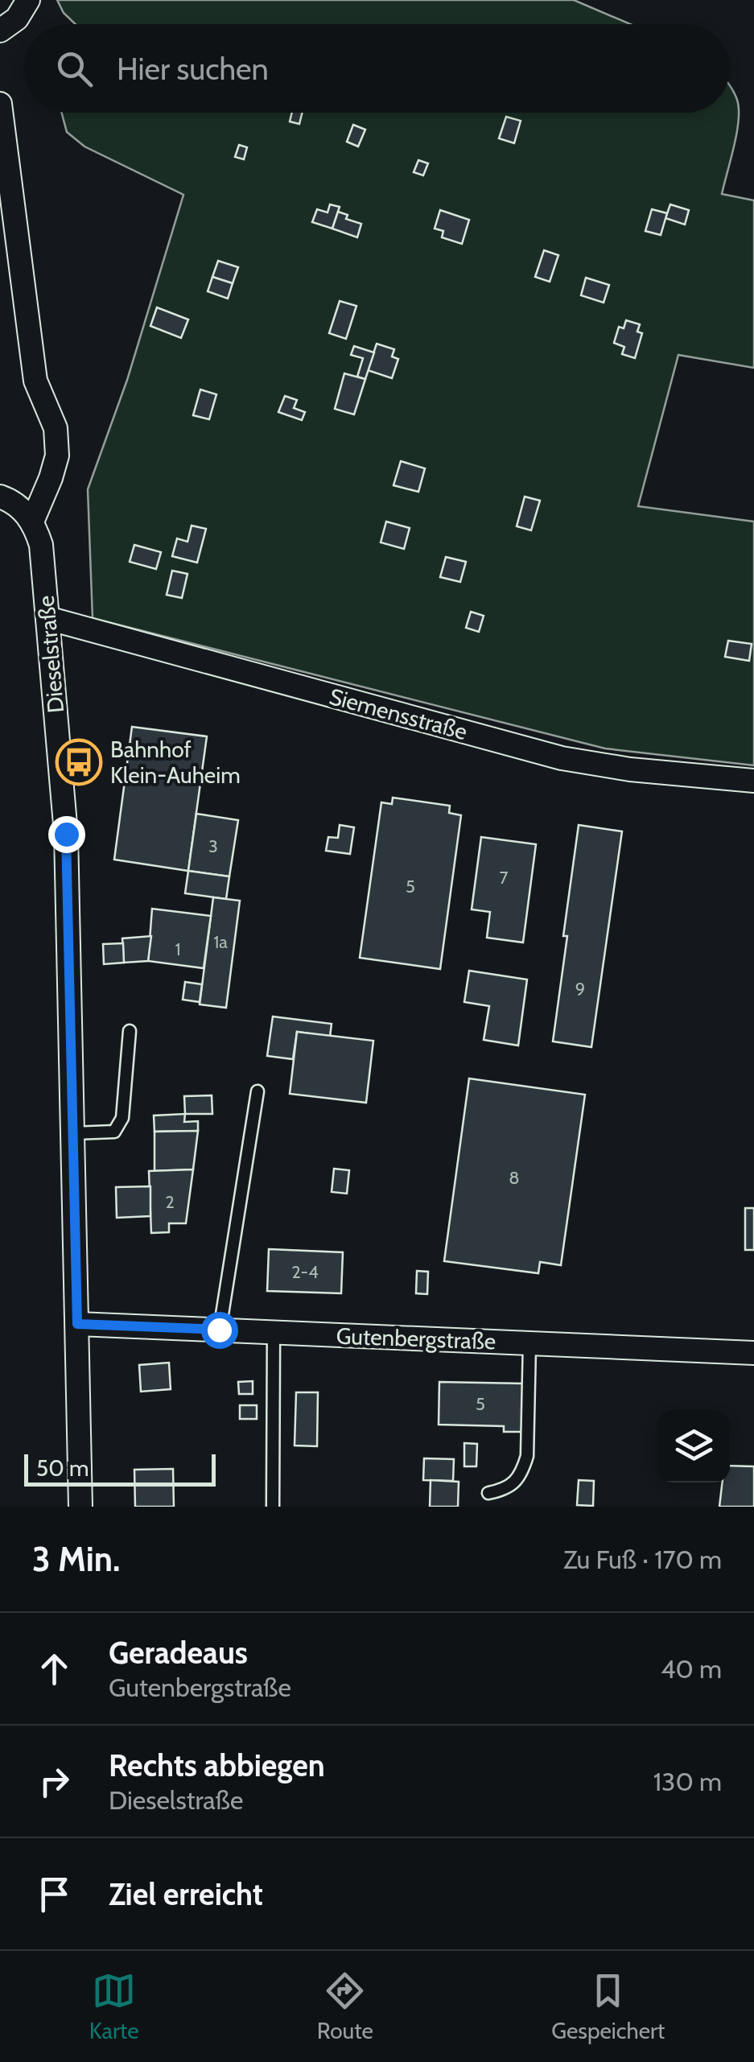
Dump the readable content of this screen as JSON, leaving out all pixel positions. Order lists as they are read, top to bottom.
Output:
{
  "streets": {
    "street": ["Dieselstraße", "Siemensstraße", "Gutenbergstraße"]
  },
  "crossings": [
    ["Dieselstraße", "Siemensstraße"],
    ["Dieselstraße", "Gutenbergstraße"]
  ],
  "places": {
    "bus stop": ["Bahnhof Klein-Auheim"]
  },
  "house_numbers": [
    "3",
    "7",
    "5",
    "1a",
    "1",
    "9",
    "8",
    "2",
    "2-4",
    "5"
  ],
  "scale_bar": "50 m",
  "page": {
    "search": "Hier suchen",
    "scale": "50 m",
    "heading": ["3 Min.", "Zu Fuß · 170 m"],
    "list": [
      ["Geradeaus", "Gutenbergstraße", "40 m"],
      ["Rechts abbiegen", "Dieselstraße", "130 m"],
      "Ziel erreicht"
    ],
    "nav": ["Karte", "Route", "Gespeichert"]
  }
}
